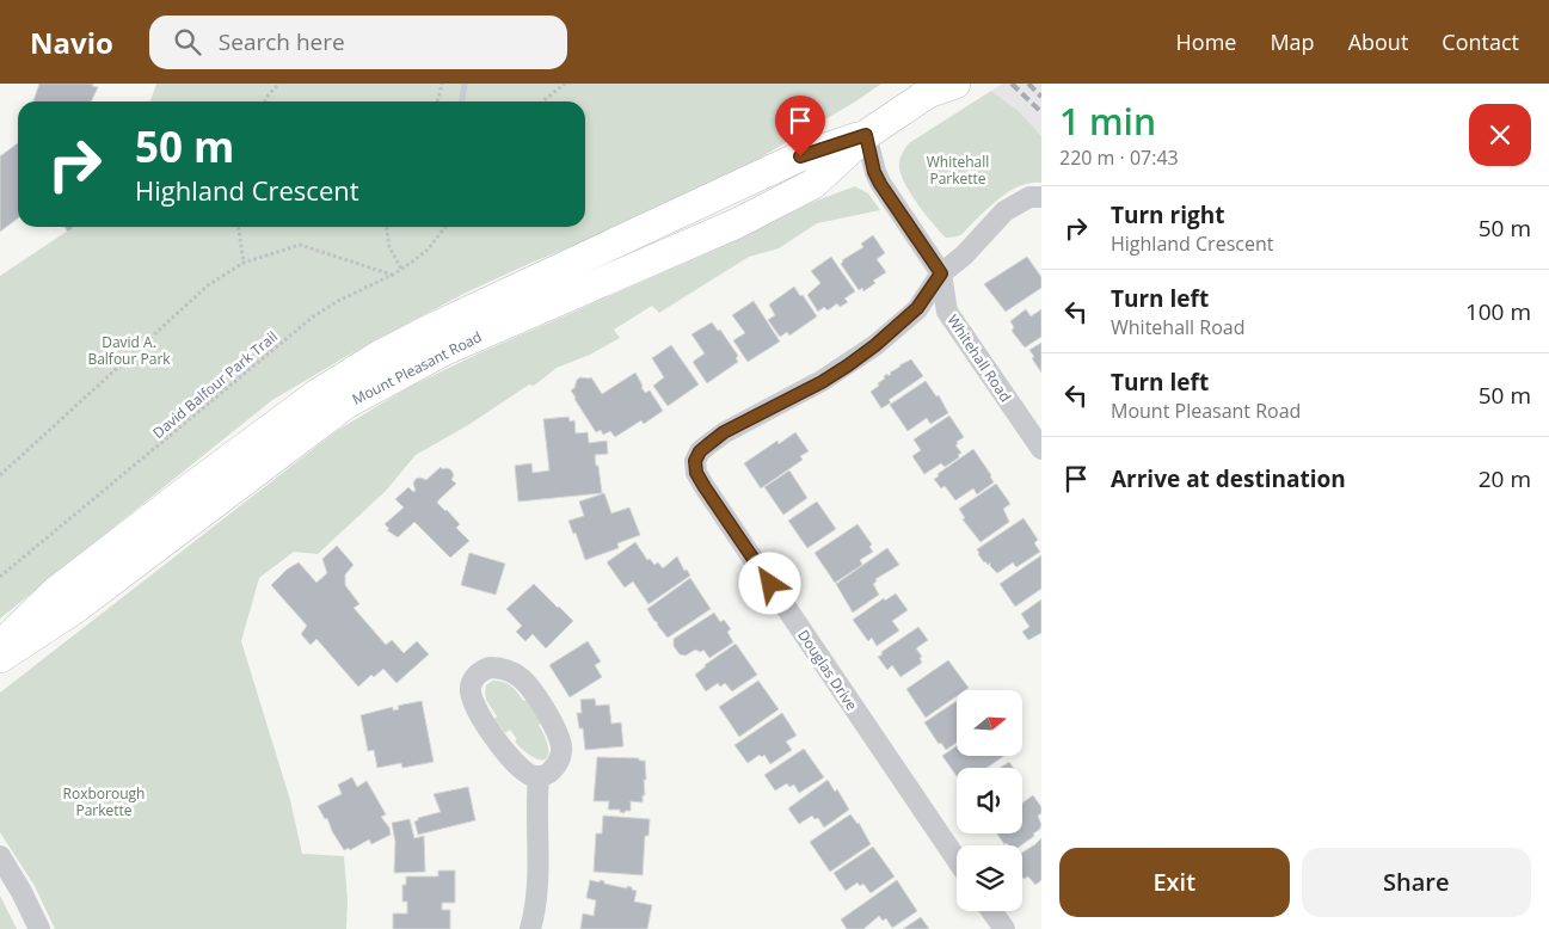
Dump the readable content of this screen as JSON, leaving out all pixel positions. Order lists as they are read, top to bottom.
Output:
{
  "streets": {
    "main road": ["Mount Pleasant Road"],
    "street": ["Whitehall Road", "Douglas Drive"],
    "path": ["David Balfour Park Trail"]
  },
  "crossings": [
    ["Whitehall Road", "Mount Pleasant Road"],
    ["Whitehall Road", "Douglas Drive"]
  ],
  "parks": ["Whitehall Parkette", "David A. Balfour Park", "Roxborough Parkette"],
  "north": "right",
  "page": {
    "header": "Navio",
    "search": "Search here",
    "nav": [
      "Home",
      "Map",
      "About",
      "Contact"
    ],
    "heading": ["1 min", "220 m · 07:43"],
    "turn": ["50 m", "Highland Crescent"],
    "list": [
      {
        "name": "Turn right",
        "note": "Highland Crescent",
        "value": "50 m"
      },
      {
        "name": "Turn left",
        "note": "Whitehall Road",
        "value": "100 m"
      },
      {
        "name": "Turn left",
        "note": "Mount Pleasant Road",
        "value": "50 m"
      },
      {
        "name": "Arrive at destination",
        "value": "20 m"
      }
    ],
    "buttons": ["Exit", "Share"]
  }
}
